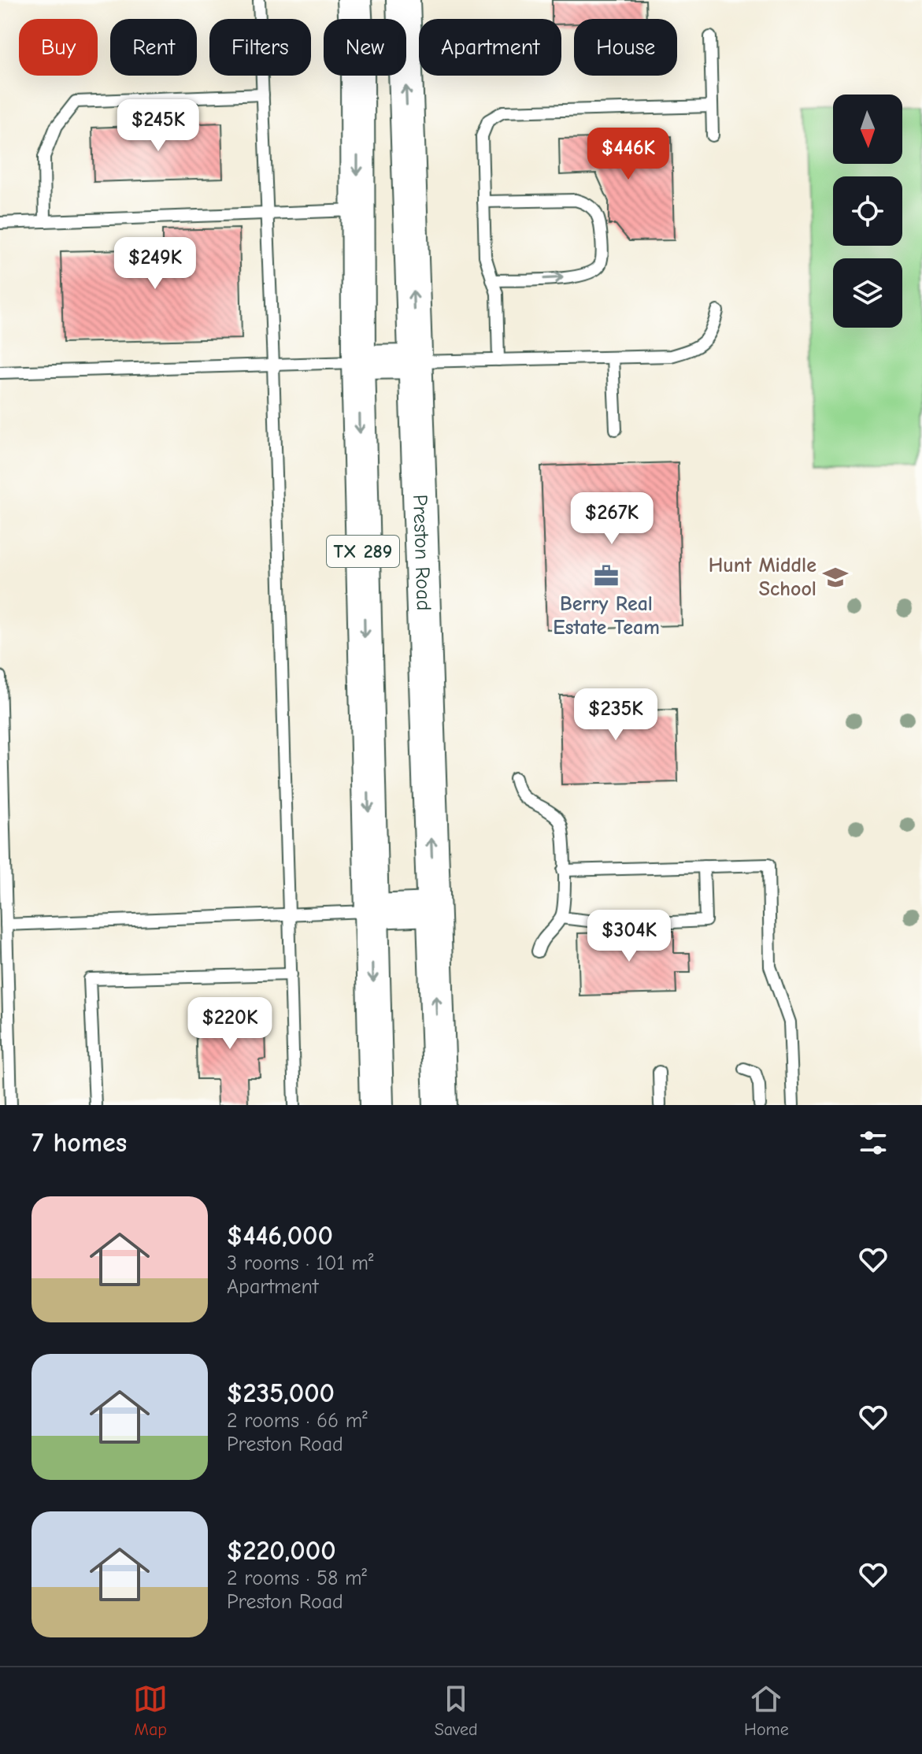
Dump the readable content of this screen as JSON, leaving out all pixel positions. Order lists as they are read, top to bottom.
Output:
{
  "streets": {
    "main road": ["TX 289", "Preston Road"]
  },
  "places": {
    "office": ["Berry Real Estate Team"],
    "school or university": ["Hunt Middle School"]
  },
  "north": "bottom",
  "page": {
    "chip": [
      "Buy",
      "Rent",
      "Filters",
      "New",
      "Apartment",
      "House"
    ],
    "price": [
      "$245K",
      "$446K",
      "$249K",
      "$267K",
      "$235K",
      "$304K",
      "$220K"
    ],
    "heading": "7 homes",
    "list": [
      {
        "name": "$446,000",
        "note": "3 rooms · 101 m² · Apartment"
      },
      {
        "name": "$235,000",
        "note": "2 rooms · 66 m² · Preston Road"
      },
      {
        "name": "$220,000",
        "note": "2 rooms · 58 m² · Preston Road"
      }
    ],
    "tabs": ["Map", "Saved", "Home"]
  }
}
